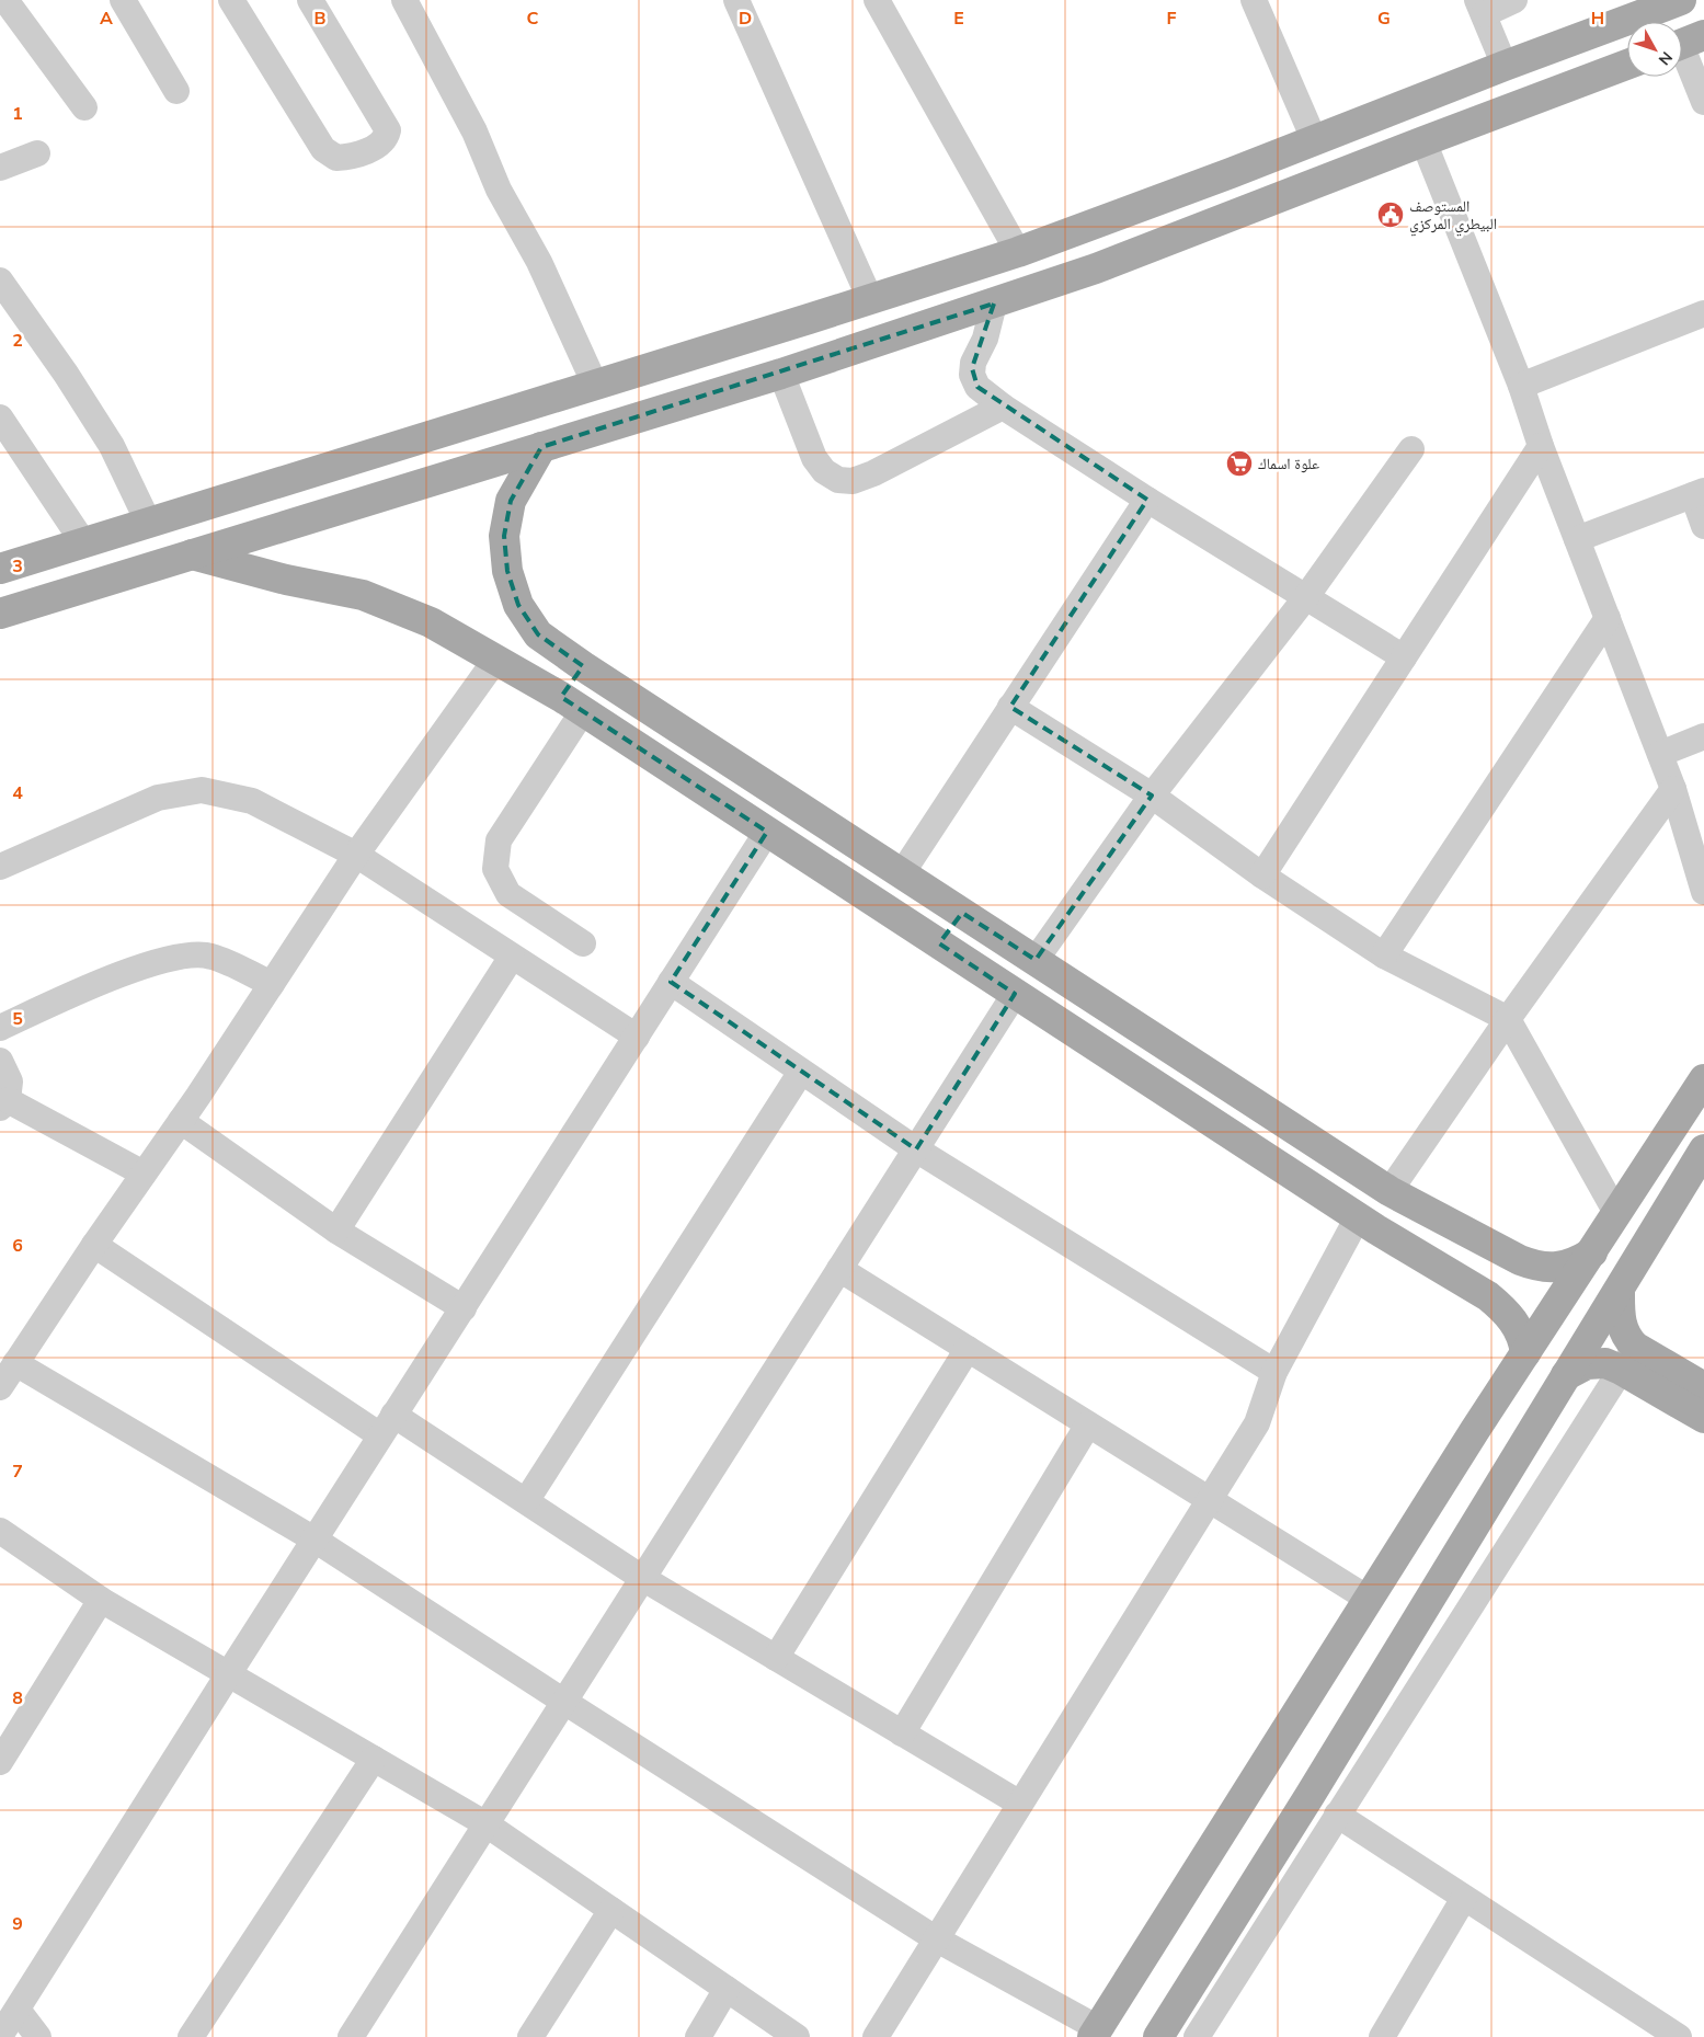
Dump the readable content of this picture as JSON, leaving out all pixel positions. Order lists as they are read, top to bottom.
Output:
{
  "places": {
    "public building": ["المستوصف البيطري المركزي"],
    "supermarket": ["علوة اسماك"]
  },
  "north": "bottom right",
  "grid": {
    "columns": [
      "A",
      "B",
      "C",
      "D",
      "E",
      "F",
      "G",
      "H"
    ],
    "rows": [
      "1",
      "2",
      "3",
      "4",
      "5",
      "6",
      "7",
      "8",
      "9"
    ]
  }
}
